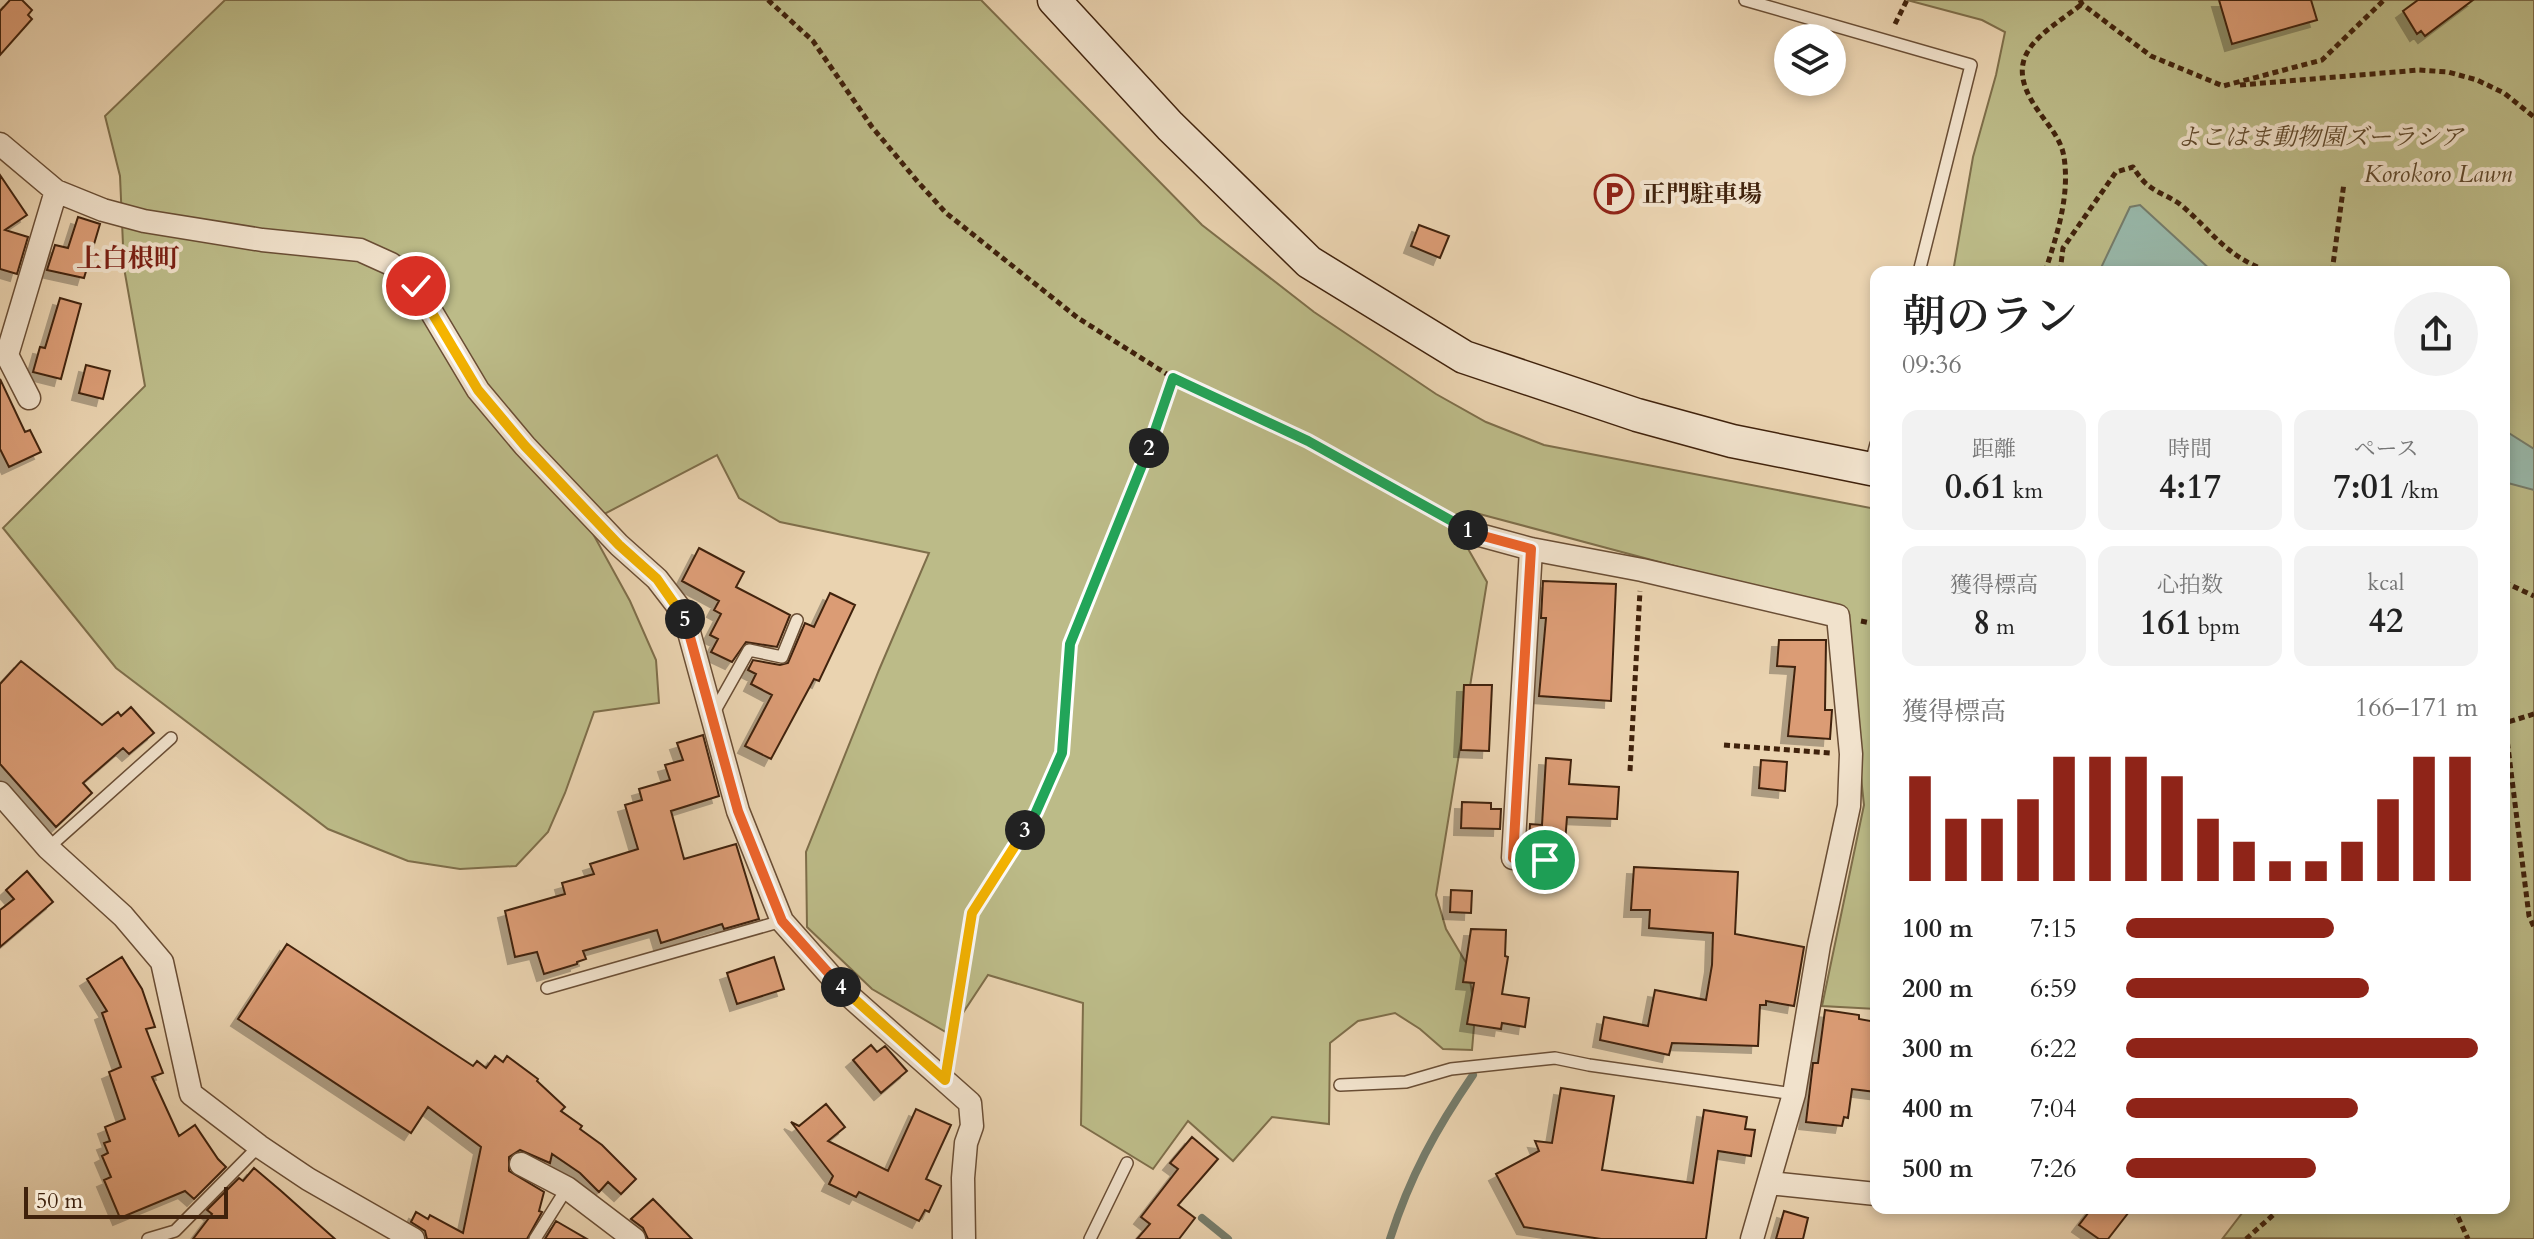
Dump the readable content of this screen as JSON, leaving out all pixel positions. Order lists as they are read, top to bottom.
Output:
{
  "districts": ["上白根町"],
  "parks": ["よこはま動物園ズーラシア", "Korokoro Lawn"],
  "places": {
    "parking": ["正門駐車場"]
  },
  "scale_bar": "50 m",
  "page": {
    "heading": ["朝のラン", "09:36"],
    "stats": [
      ["距離", "0.61 km"],
      ["時間", "4:17"],
      ["ペース", "7:01 /km"],
      ["獲得標高", "8 m"],
      ["心拍数", "161 bpm"],
      ["kcal", "42"]
    ],
    "pins": [
      "2",
      "1",
      "5",
      "3",
      "4"
    ],
    "chart": ["獲得標高", "166–171 m"],
    "list": [
      {
        "name": "100 m",
        "note": "7:15"
      },
      {
        "name": "200 m",
        "note": "6:59"
      },
      {
        "name": "300 m",
        "note": "6:22"
      },
      {
        "name": "400 m",
        "note": "7:04"
      },
      {
        "name": "500 m",
        "note": "7:26"
      }
    ],
    "scale": "50 m"
  }
}
